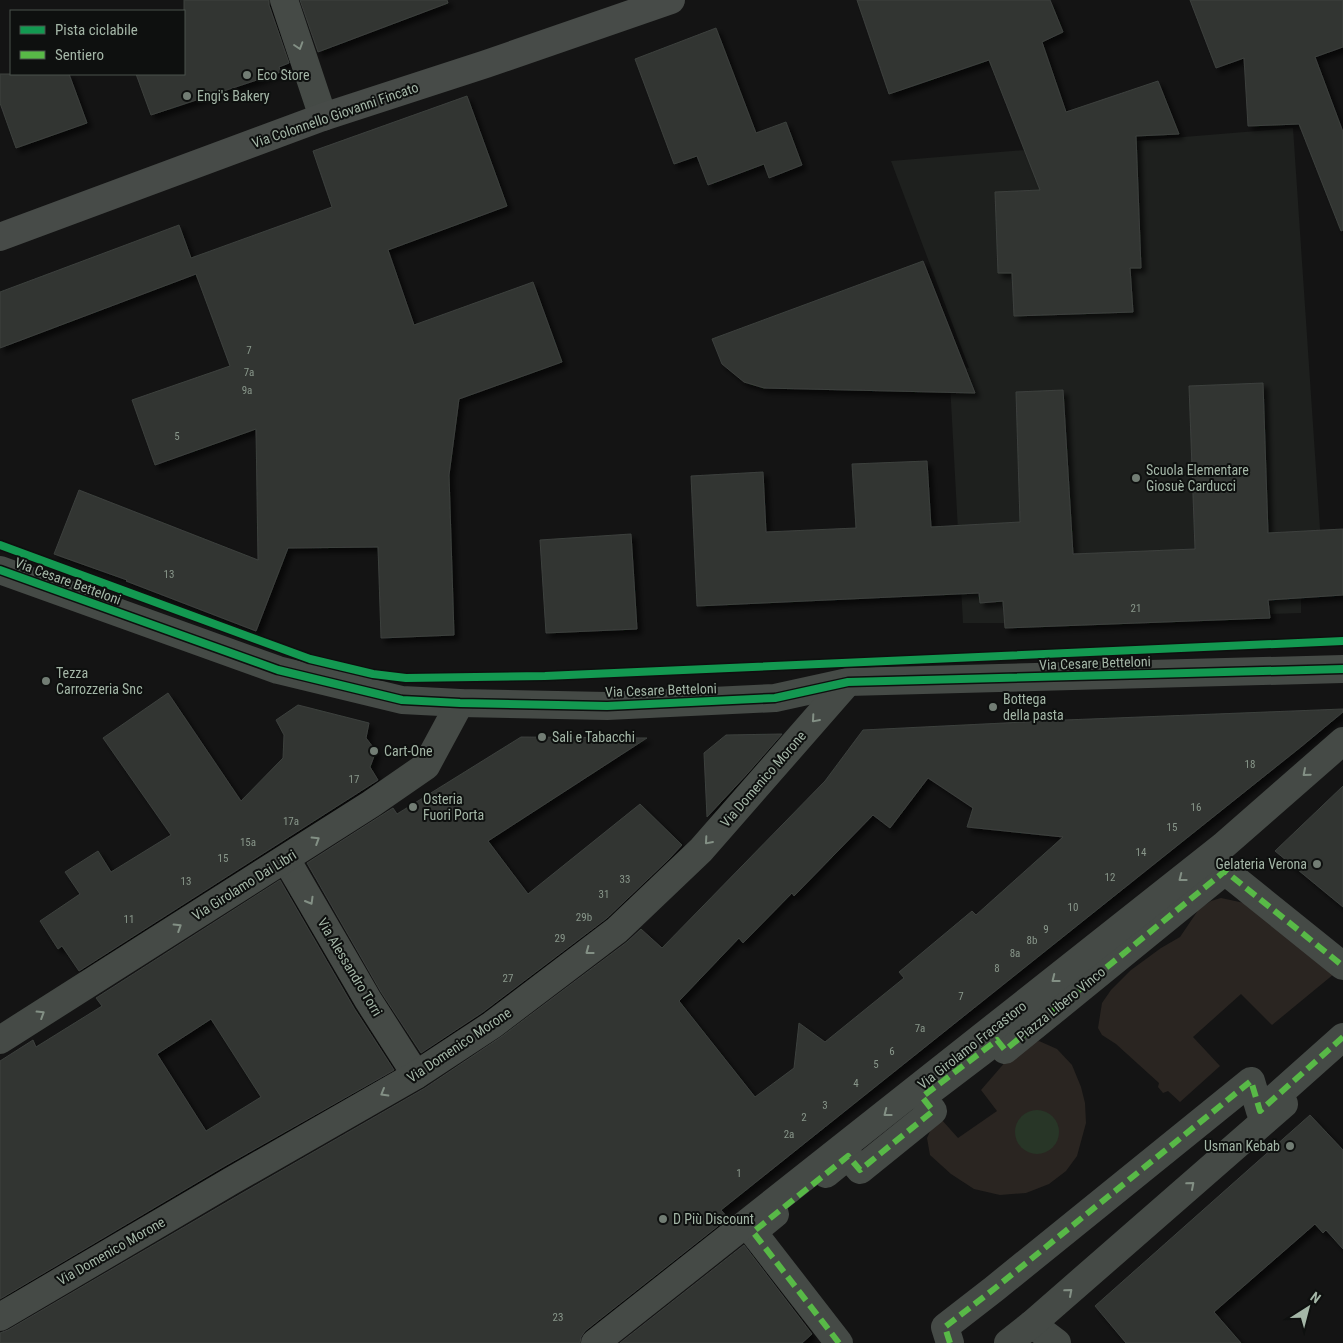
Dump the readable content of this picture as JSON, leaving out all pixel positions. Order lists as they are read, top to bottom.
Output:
{
  "streets": {
    "main road": ["Via Colonnello Giovanni Fincato"],
    "street": [
      "Via Cesare Betteloni",
      "Via Domenico Morone",
      "Via Girolamo Dai Libri",
      "Via Alessandro Torri",
      "Piazza Libero Vinco",
      "Via Girolamo Fracastoro"
    ]
  },
  "crossings": [
    ["Via Cesare Betteloni", "Via Domenico Morone"],
    ["Via Cesare Betteloni", "Via Girolamo Dai Libri"],
    ["Via Domenico Morone", "Via Alessandro Torri"],
    ["Via Girolamo Dai Libri", "Via Alessandro Torri"]
  ],
  "one_way": ["Via Domenico Morone", "Via Girolamo Dai Libri", "Via Alessandro Torri"],
  "places": [
    "Eco Store",
    "Engi's Bakery",
    "Scuola Elementare Giosuè Carducci",
    "Tezza Carrozzeria Snc",
    "Bottega della pasta",
    "Sali e Tabacchi",
    "Cart-One",
    "Osteria Fuori Porta",
    "Gelateria Verona",
    "Usman Kebab",
    "D Più Discount"
  ],
  "house_numbers": [
    "7",
    "7a",
    "9a",
    "5",
    "13",
    "21",
    "18",
    "17",
    "16",
    "17a",
    "15",
    "15a",
    "14",
    "15",
    "12",
    "33",
    "13",
    "31",
    "10",
    "29b",
    "11",
    "9",
    "29",
    "8b",
    "8a",
    "8",
    "27",
    "7",
    "7a",
    "6",
    "5",
    "4",
    "3",
    "2",
    "2a",
    "1",
    "23"
  ],
  "legend": ["Pista ciclabile", "Sentiero"],
  "north": "top right"
}
